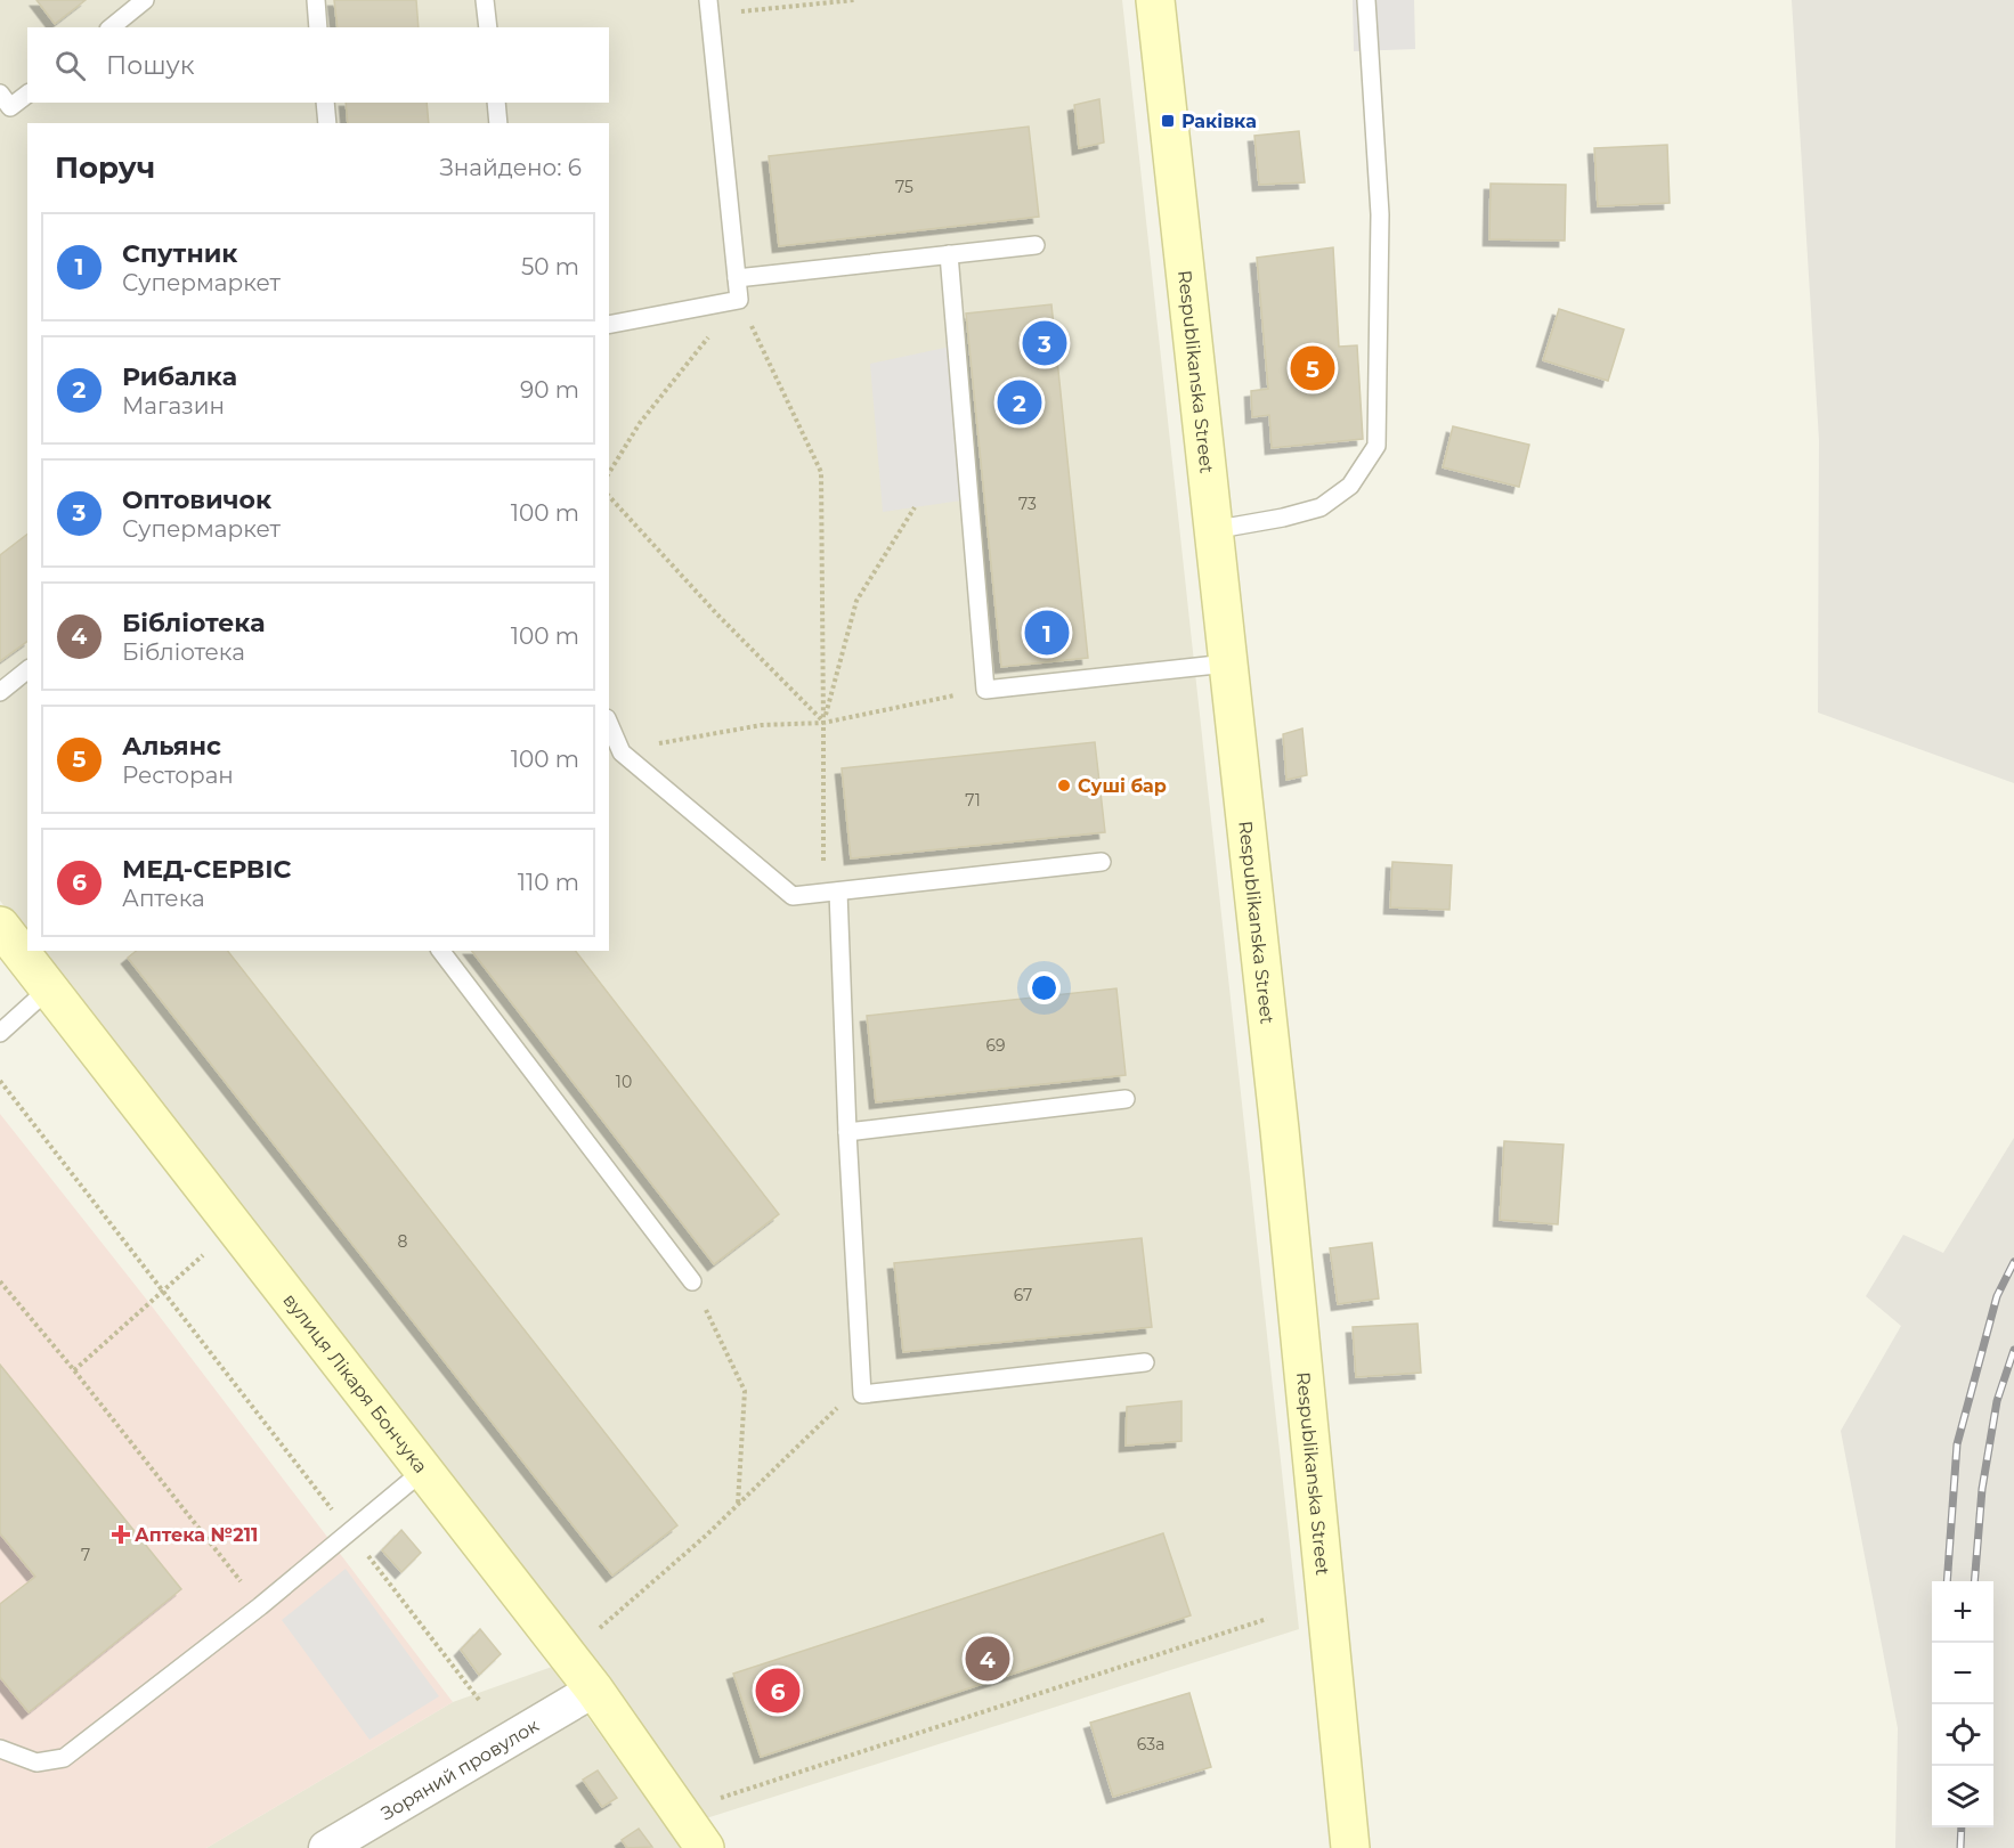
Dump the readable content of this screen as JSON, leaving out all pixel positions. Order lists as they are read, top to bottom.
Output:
{
  "streets": {
    "main road": ["Respublikanska Street", "вулиця Лікаря Бончука"],
    "street": ["Зоряний провулок"]
  },
  "crossings": [
    ["вулиця Лікаря Бончука", "Зоряний провулок"]
  ],
  "places": {
    "transit": ["Раківка"],
    "other": ["Суші бар"],
    "health": ["Аптека №211"]
  },
  "house_numbers": [
    "75",
    "73",
    "71",
    "69",
    "10",
    "8",
    "67",
    "7",
    "63а"
  ],
  "page": {
    "search": "Пошук",
    "heading": ["Поруч", "Знайдено: 6"],
    "list": [
      {
        "mark": "1",
        "name": "Спутник",
        "note": "Супермаркет",
        "value": "50 m"
      },
      {
        "mark": "2",
        "name": "Рибалка",
        "note": "Магазин",
        "value": "90 m"
      },
      {
        "mark": "3",
        "name": "Оптовичок",
        "note": "Супермаркет",
        "value": "100 m"
      },
      {
        "mark": "4",
        "name": "Бібліотека",
        "note": "Бібліотека",
        "value": "100 m"
      },
      {
        "mark": "5",
        "name": "Альянс",
        "note": "Ресторан",
        "value": "100 m"
      },
      {
        "mark": "6",
        "name": "МЕД-СЕРВІС",
        "note": "Аптека",
        "value": "110 m"
      }
    ],
    "pins": [
      "3",
      "5",
      "2",
      "1",
      "4",
      "6"
    ],
    "map_buttons": ["+", "−"]
  }
}
